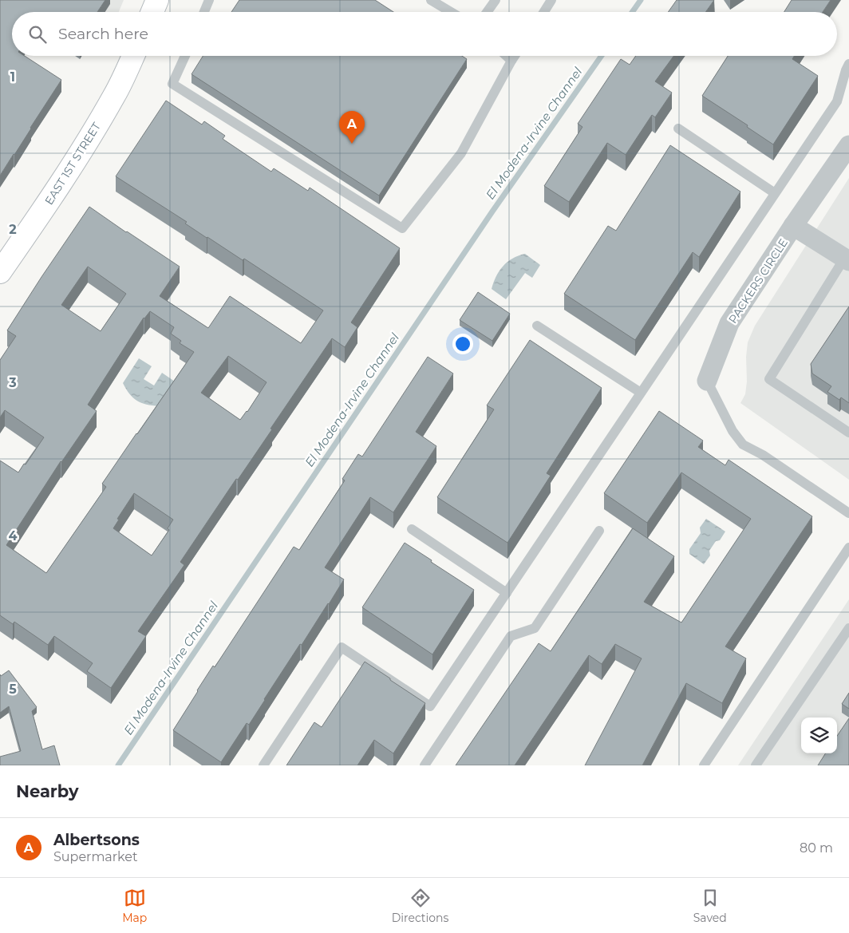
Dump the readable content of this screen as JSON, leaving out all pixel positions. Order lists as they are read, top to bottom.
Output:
{
  "streets": {
    "main road": ["EAST 1ST STREET"],
    "street": ["PACKERS CIRCLE"]
  },
  "water": ["El Modena-Irvine Channel"],
  "page": {
    "search": "Search here",
    "pins": "A",
    "heading": "Nearby",
    "list": [
      {
        "mark": "A",
        "name": "Albertsons",
        "note": "Supermarket",
        "value": "80 m"
      }
    ],
    "nav": ["Map", "Directions", "Saved"]
  },
  "grid": {
    "rows": [
      "1",
      "2",
      "3",
      "4",
      "5"
    ]
  }
}
